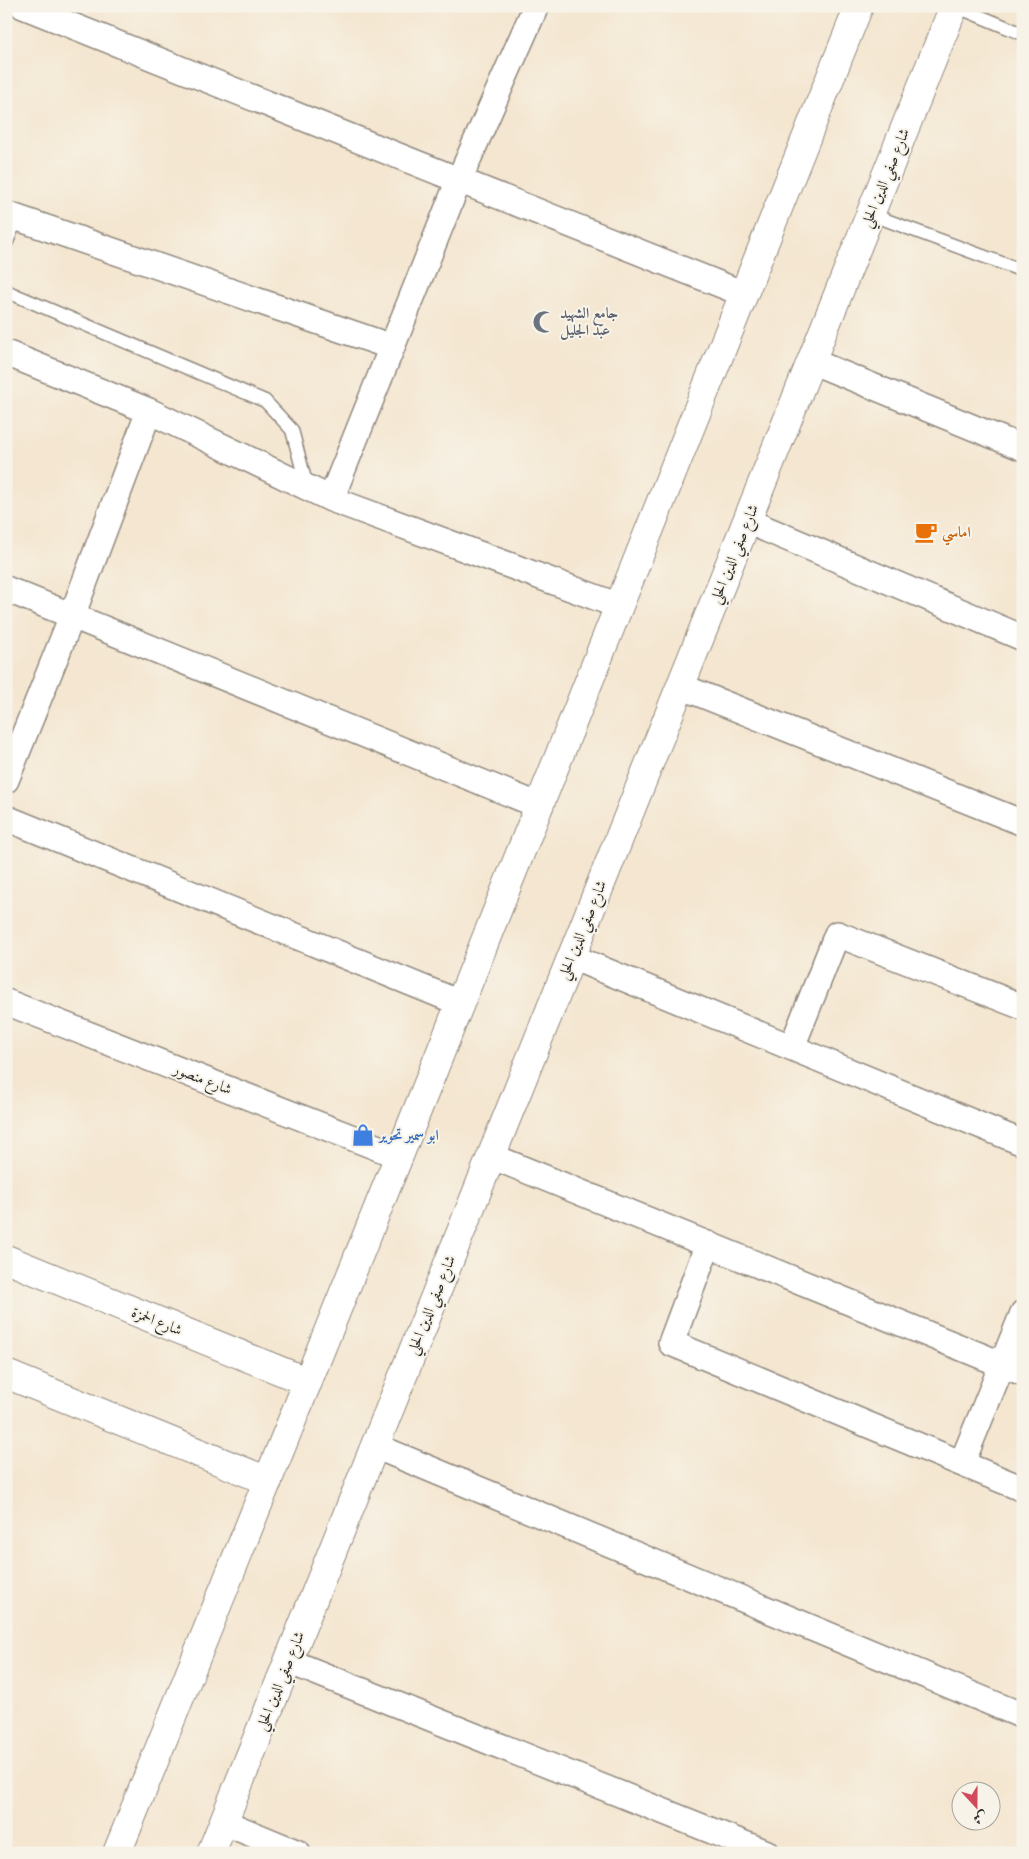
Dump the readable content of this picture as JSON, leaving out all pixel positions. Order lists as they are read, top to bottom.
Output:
{
  "streets": {
    "main road": ["شارع صفي الدين الحلي", "شارع الحمزة"],
    "street": ["شارع منصور"]
  },
  "places": {
    "mosque": ["جامع الشهيد عبد الجليل"],
    "cafe": ["اماسي"],
    "shop": ["ابو سمير تحوير"]
  },
  "north": "bottom"
}
